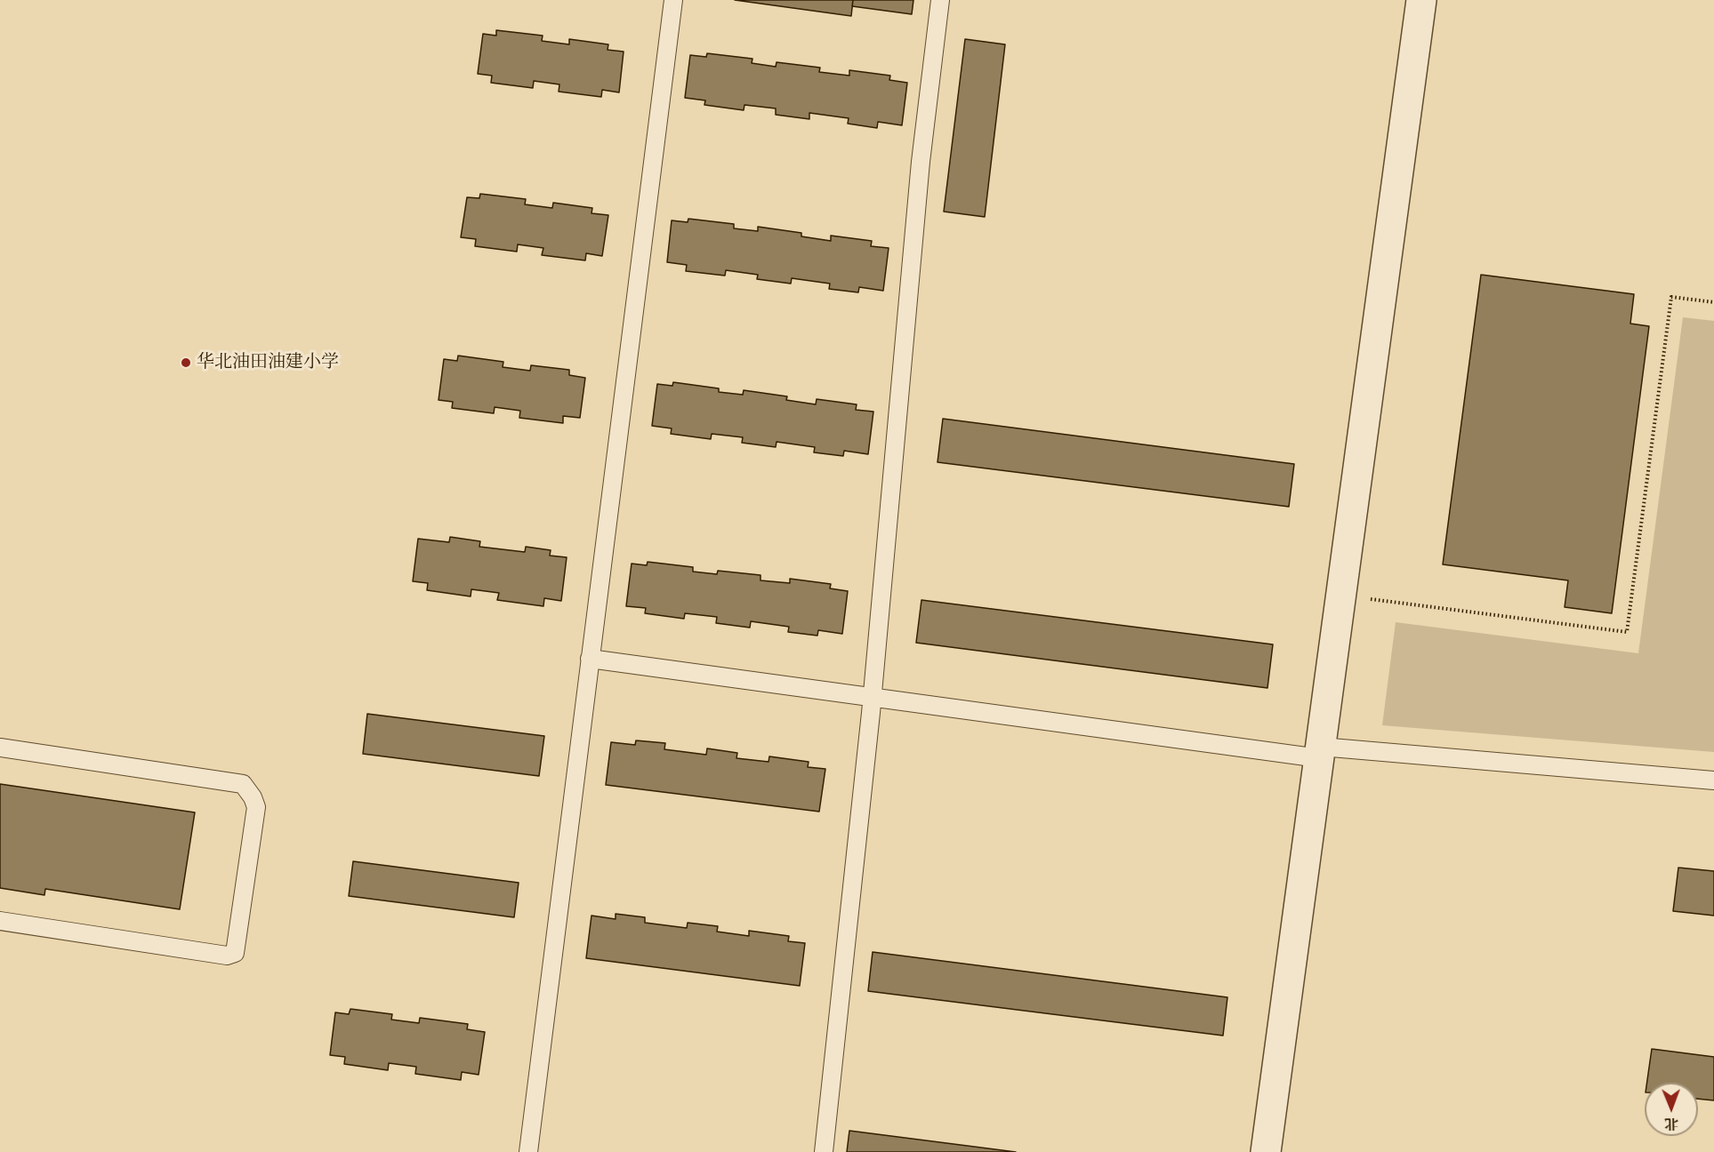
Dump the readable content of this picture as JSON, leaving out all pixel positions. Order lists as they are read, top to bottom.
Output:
{
  "places": ["华北油田油建小学"],
  "north": "bottom"
}
